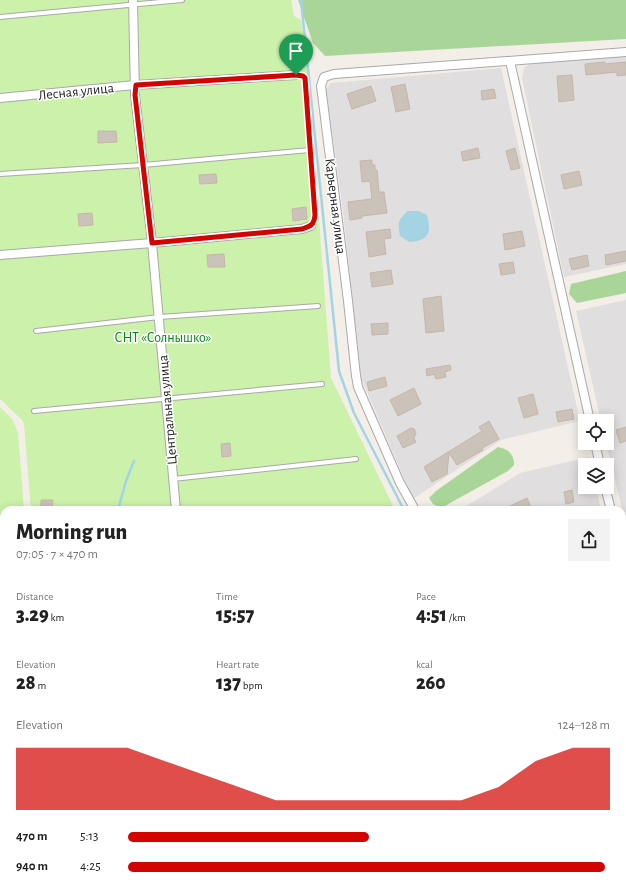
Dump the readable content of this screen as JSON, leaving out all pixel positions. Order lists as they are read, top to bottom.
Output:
{
  "streets": {
    "street": ["Лесная улица", "Карьерная улица", "Центральная улица"]
  },
  "crossings": [
    ["Лесная улица", "Центральная улица"]
  ],
  "parks": ["СНТ «Солнышко»"],
  "page": {
    "heading": ["Morning run", "07:05 · 7 × 470 m"],
    "stats": [
      ["Distance", "3.29 km"],
      ["Time", "15:57"],
      ["Pace", "4:51 /km"],
      ["Elevation", "28 m"],
      ["Heart rate", "137 bpm"],
      ["kcal", "260"]
    ],
    "chart": ["Elevation", "124–128 m"],
    "list": [
      {
        "name": "470 m",
        "note": "5:13"
      },
      {
        "name": "940 m",
        "note": "4:25"
      }
    ]
  }
}
